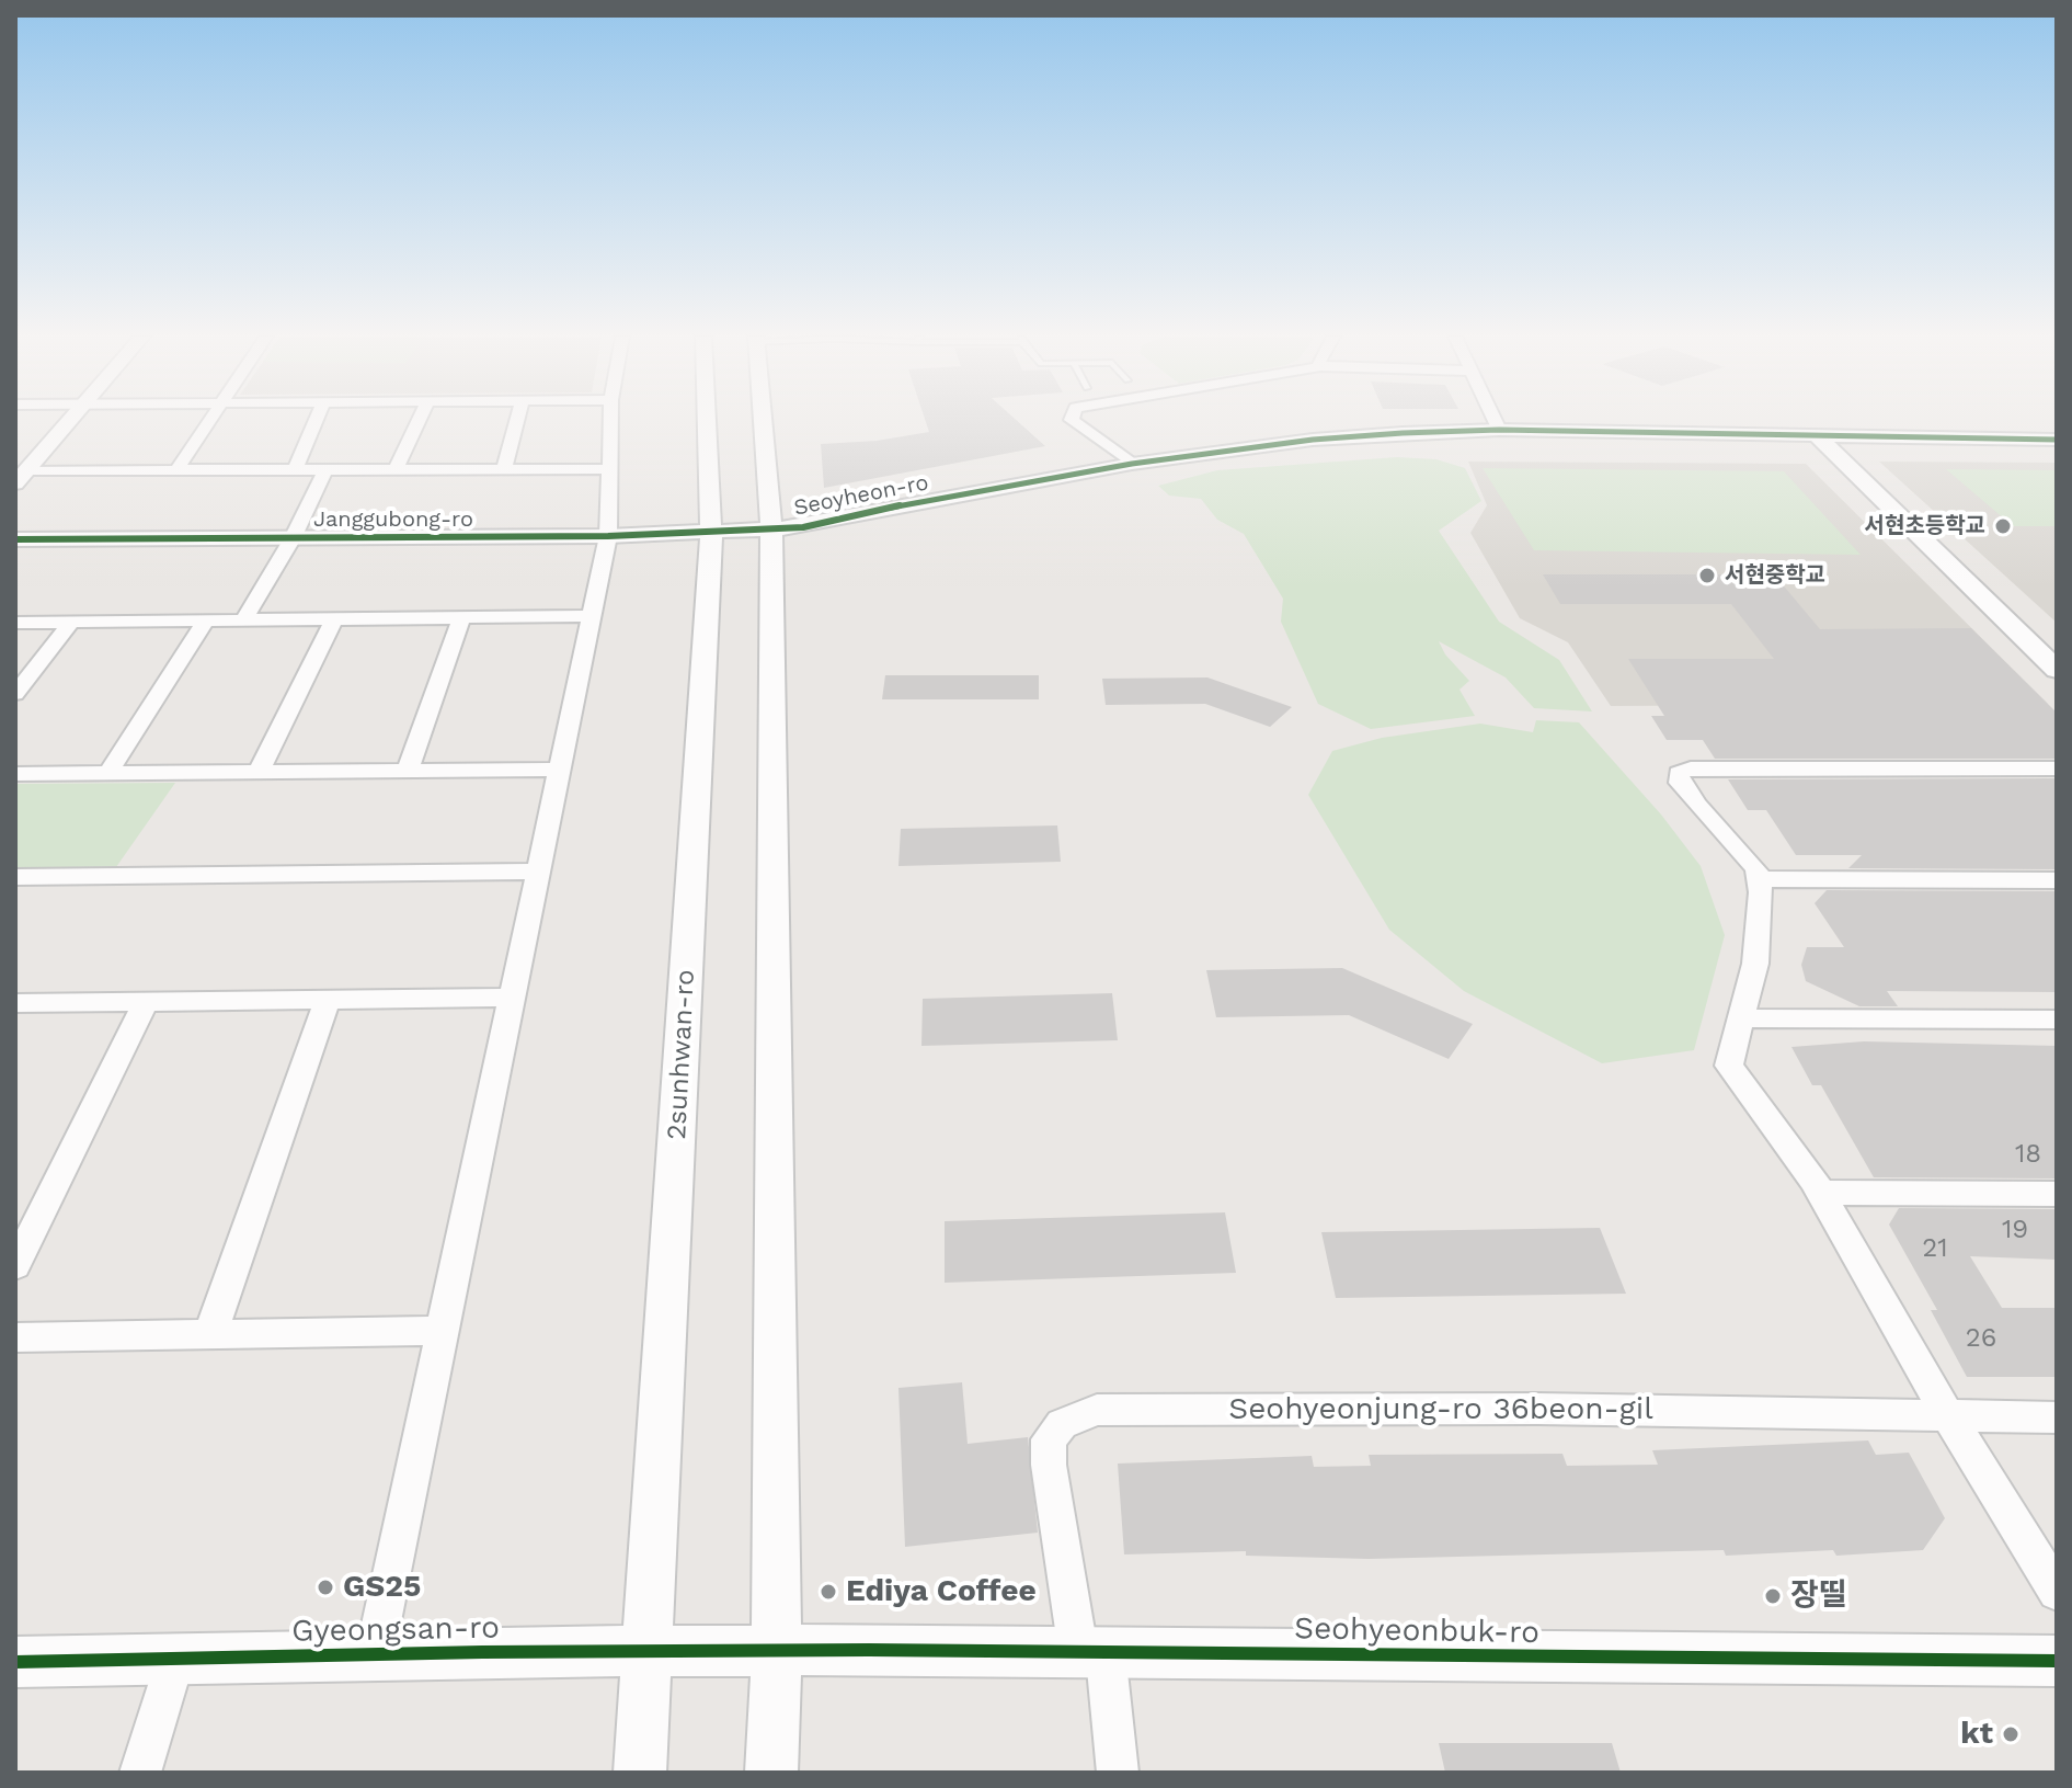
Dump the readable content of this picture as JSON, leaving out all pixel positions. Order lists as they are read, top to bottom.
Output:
{
  "streets": {
    "street": [
      "Seoyheon-ro",
      "Janggubong-ro",
      "2sunhwan-ro",
      "Seohyeonjung-ro 36beon-gil",
      "Gyeongsan-ro",
      "Seohyeonbuk-ro"
    ]
  },
  "crossings": [
    ["Seoyheon-ro", "Janggubong-ro"],
    ["Janggubong-ro", "2sunhwan-ro"],
    ["2sunhwan-ro", "Gyeongsan-ro"],
    ["Seohyeonjung-ro 36beon-gil", "Seohyeonbuk-ro"],
    ["Gyeongsan-ro", "Seohyeonbuk-ro"]
  ],
  "places": [
    "서현초등학교",
    "서현중학교",
    "GS25",
    "Ediya Coffee",
    "장띨",
    "kt"
  ],
  "house_numbers": [
    "18",
    "19",
    "21",
    "26"
  ]
}
